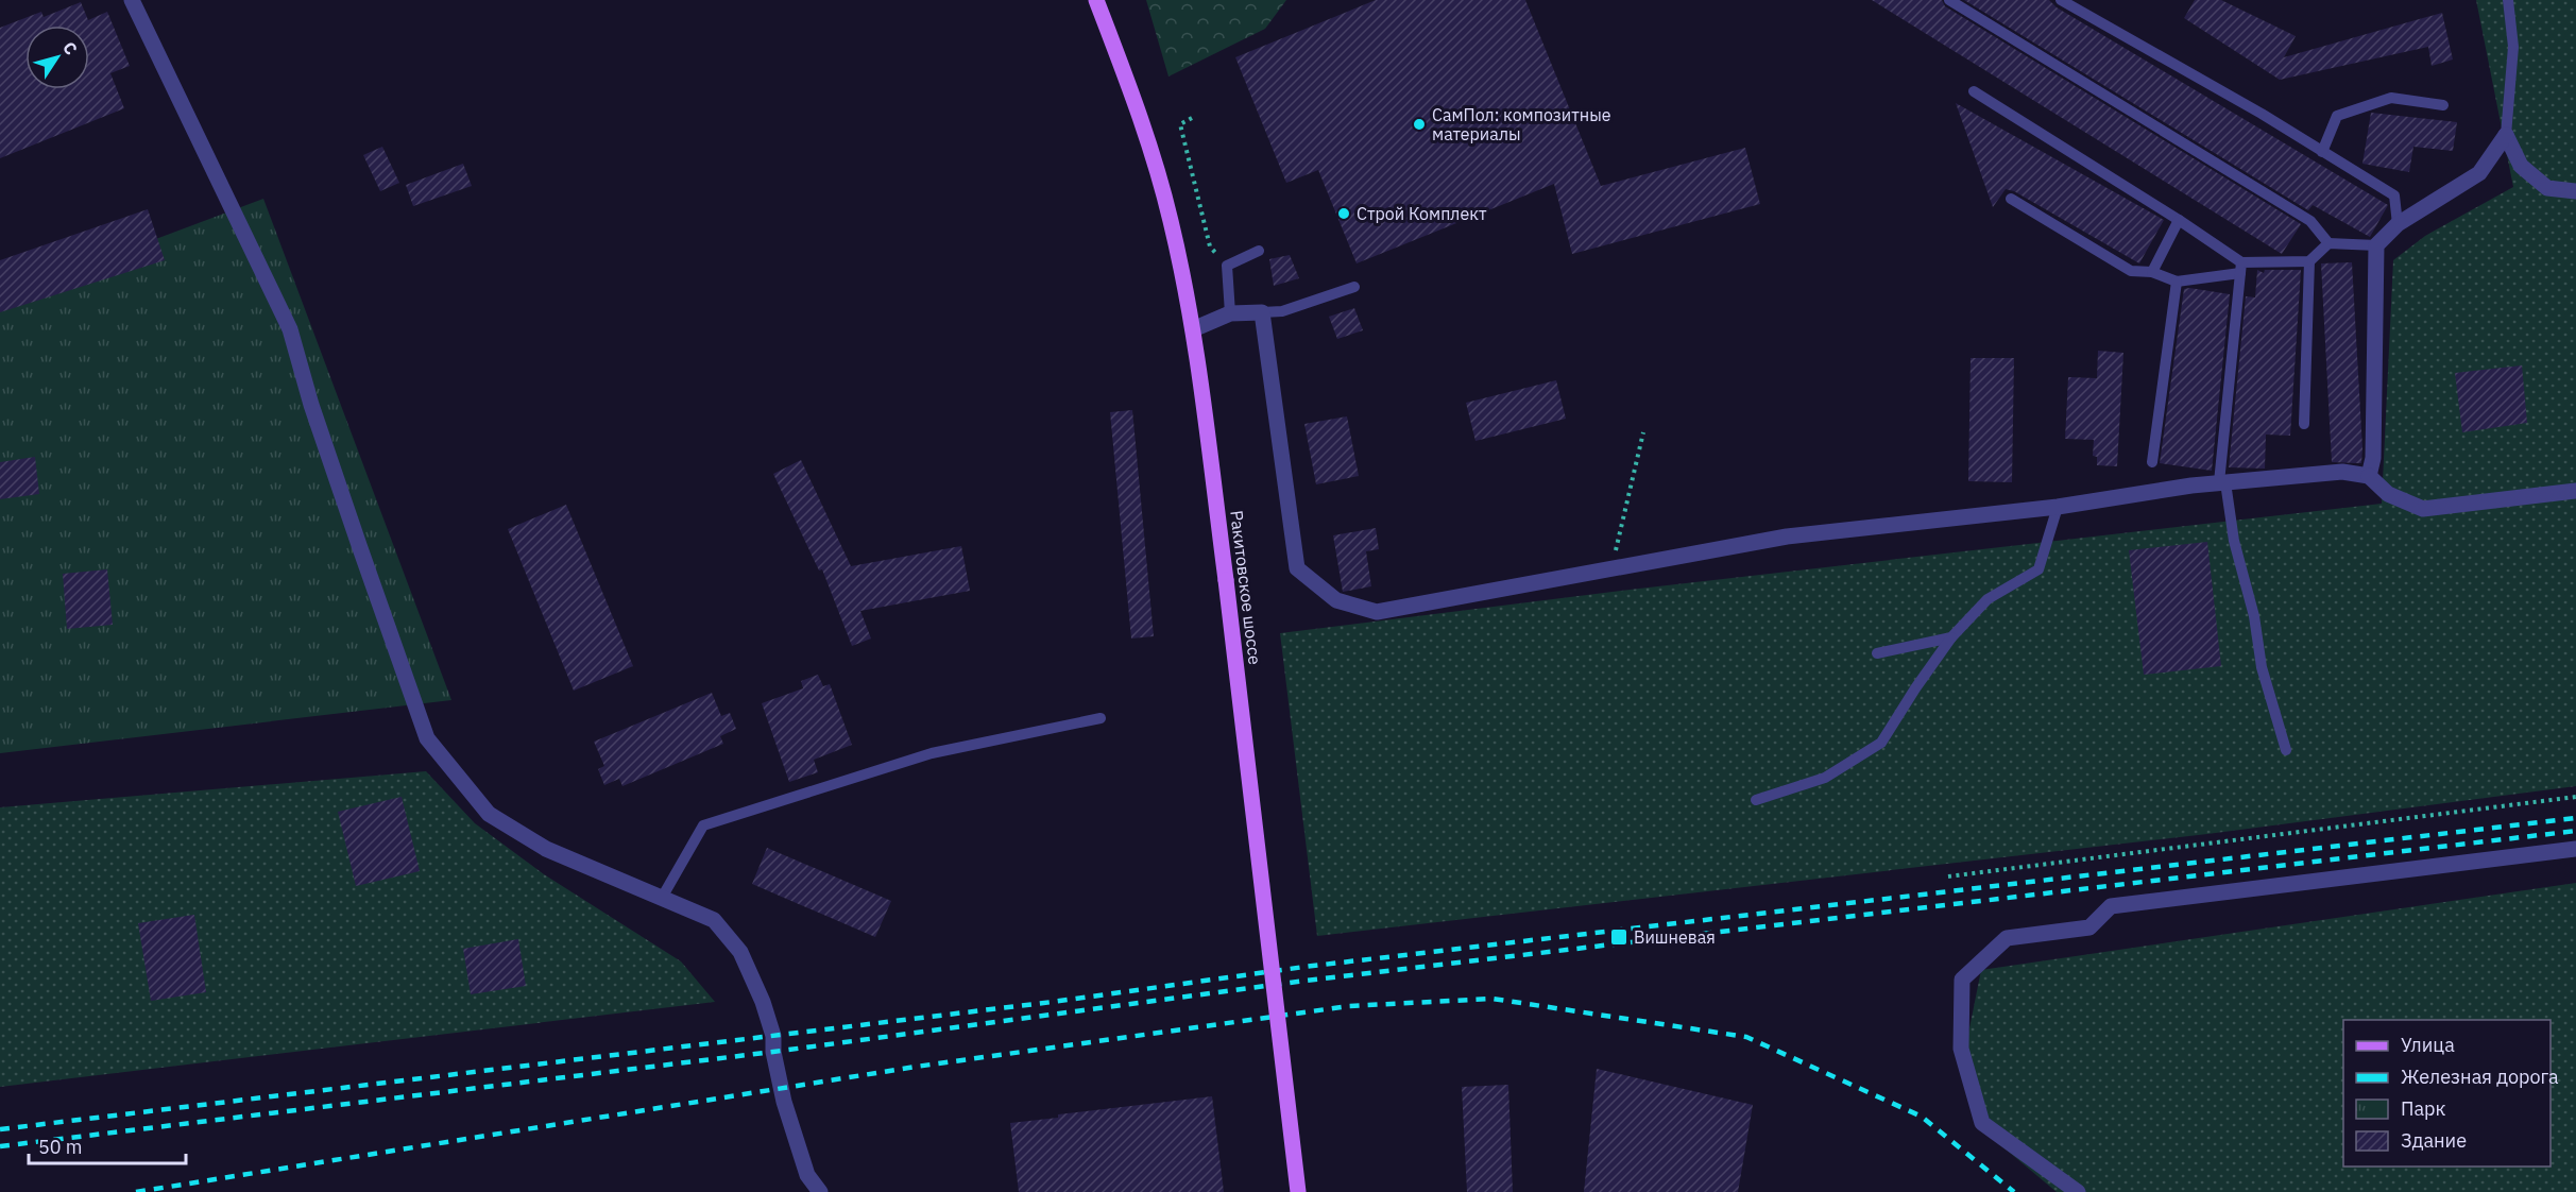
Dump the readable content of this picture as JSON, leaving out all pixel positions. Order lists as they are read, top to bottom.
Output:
{
  "streets": {
    "main road": ["Ракитовское шоссе"]
  },
  "places": {
    "other": ["СамПол: композитные материалы", "Строй Комплект"],
    "transit": ["Вишневая"]
  },
  "legend": [
    "Улица",
    "Железная дорога",
    "Парк",
    "Здание"
  ],
  "scale_bar": "50 m",
  "north": "top right"
}
